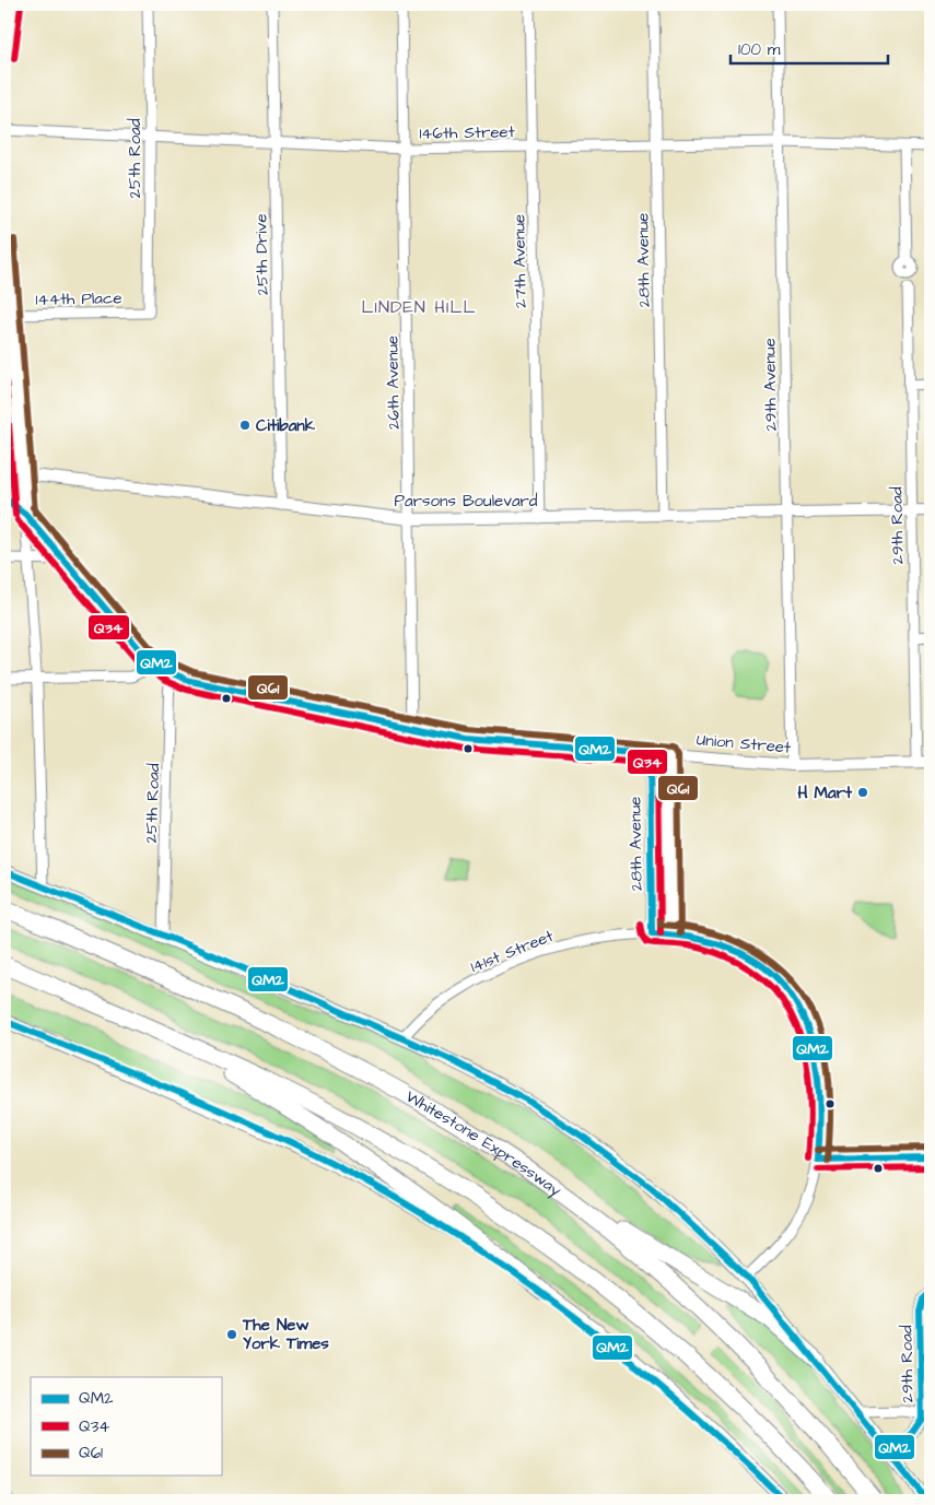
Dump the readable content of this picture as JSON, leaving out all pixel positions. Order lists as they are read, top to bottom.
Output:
{
  "streets": {
    "highway": ["Whitestone Expressway"],
    "street": [
      "146th Street",
      "25th Road",
      "25th Drive",
      "28th Avenue",
      "27th Avenue",
      "144th Place",
      "26th Avenue",
      "29th Avenue",
      "Parsons Boulevard",
      "29th Road",
      "Union Street",
      "141st Street"
    ]
  },
  "crossings": [
    ["146th Street", "25th Road"],
    ["146th Street", "25th Drive"],
    ["146th Street", "28th Avenue"],
    ["146th Street", "27th Avenue"],
    ["146th Street", "26th Avenue"],
    ["146th Street", "29th Avenue"],
    ["25th Road", "144th Place"],
    ["25th Road", "Union Street"],
    ["25th Drive", "Parsons Boulevard"],
    ["28th Avenue", "Parsons Boulevard"],
    ["28th Avenue", "Union Street"],
    ["28th Avenue", "141st Street"],
    ["27th Avenue", "Parsons Boulevard"],
    ["26th Avenue", "Parsons Boulevard"],
    ["26th Avenue", "Union Street"],
    ["29th Avenue", "Parsons Boulevard"],
    ["29th Avenue", "Union Street"],
    ["Parsons Boulevard", "29th Road"],
    ["29th Road", "Union Street"]
  ],
  "districts": ["LINDEN HILL"],
  "places": ["Citibank", "H Mart", "The New York Times"],
  "lines": ["transit line Q34", "transit line Q61", "transit line QM2"],
  "legend": ["QM2", "Q34", "Q61"],
  "scale_bar": "100 m"
}
